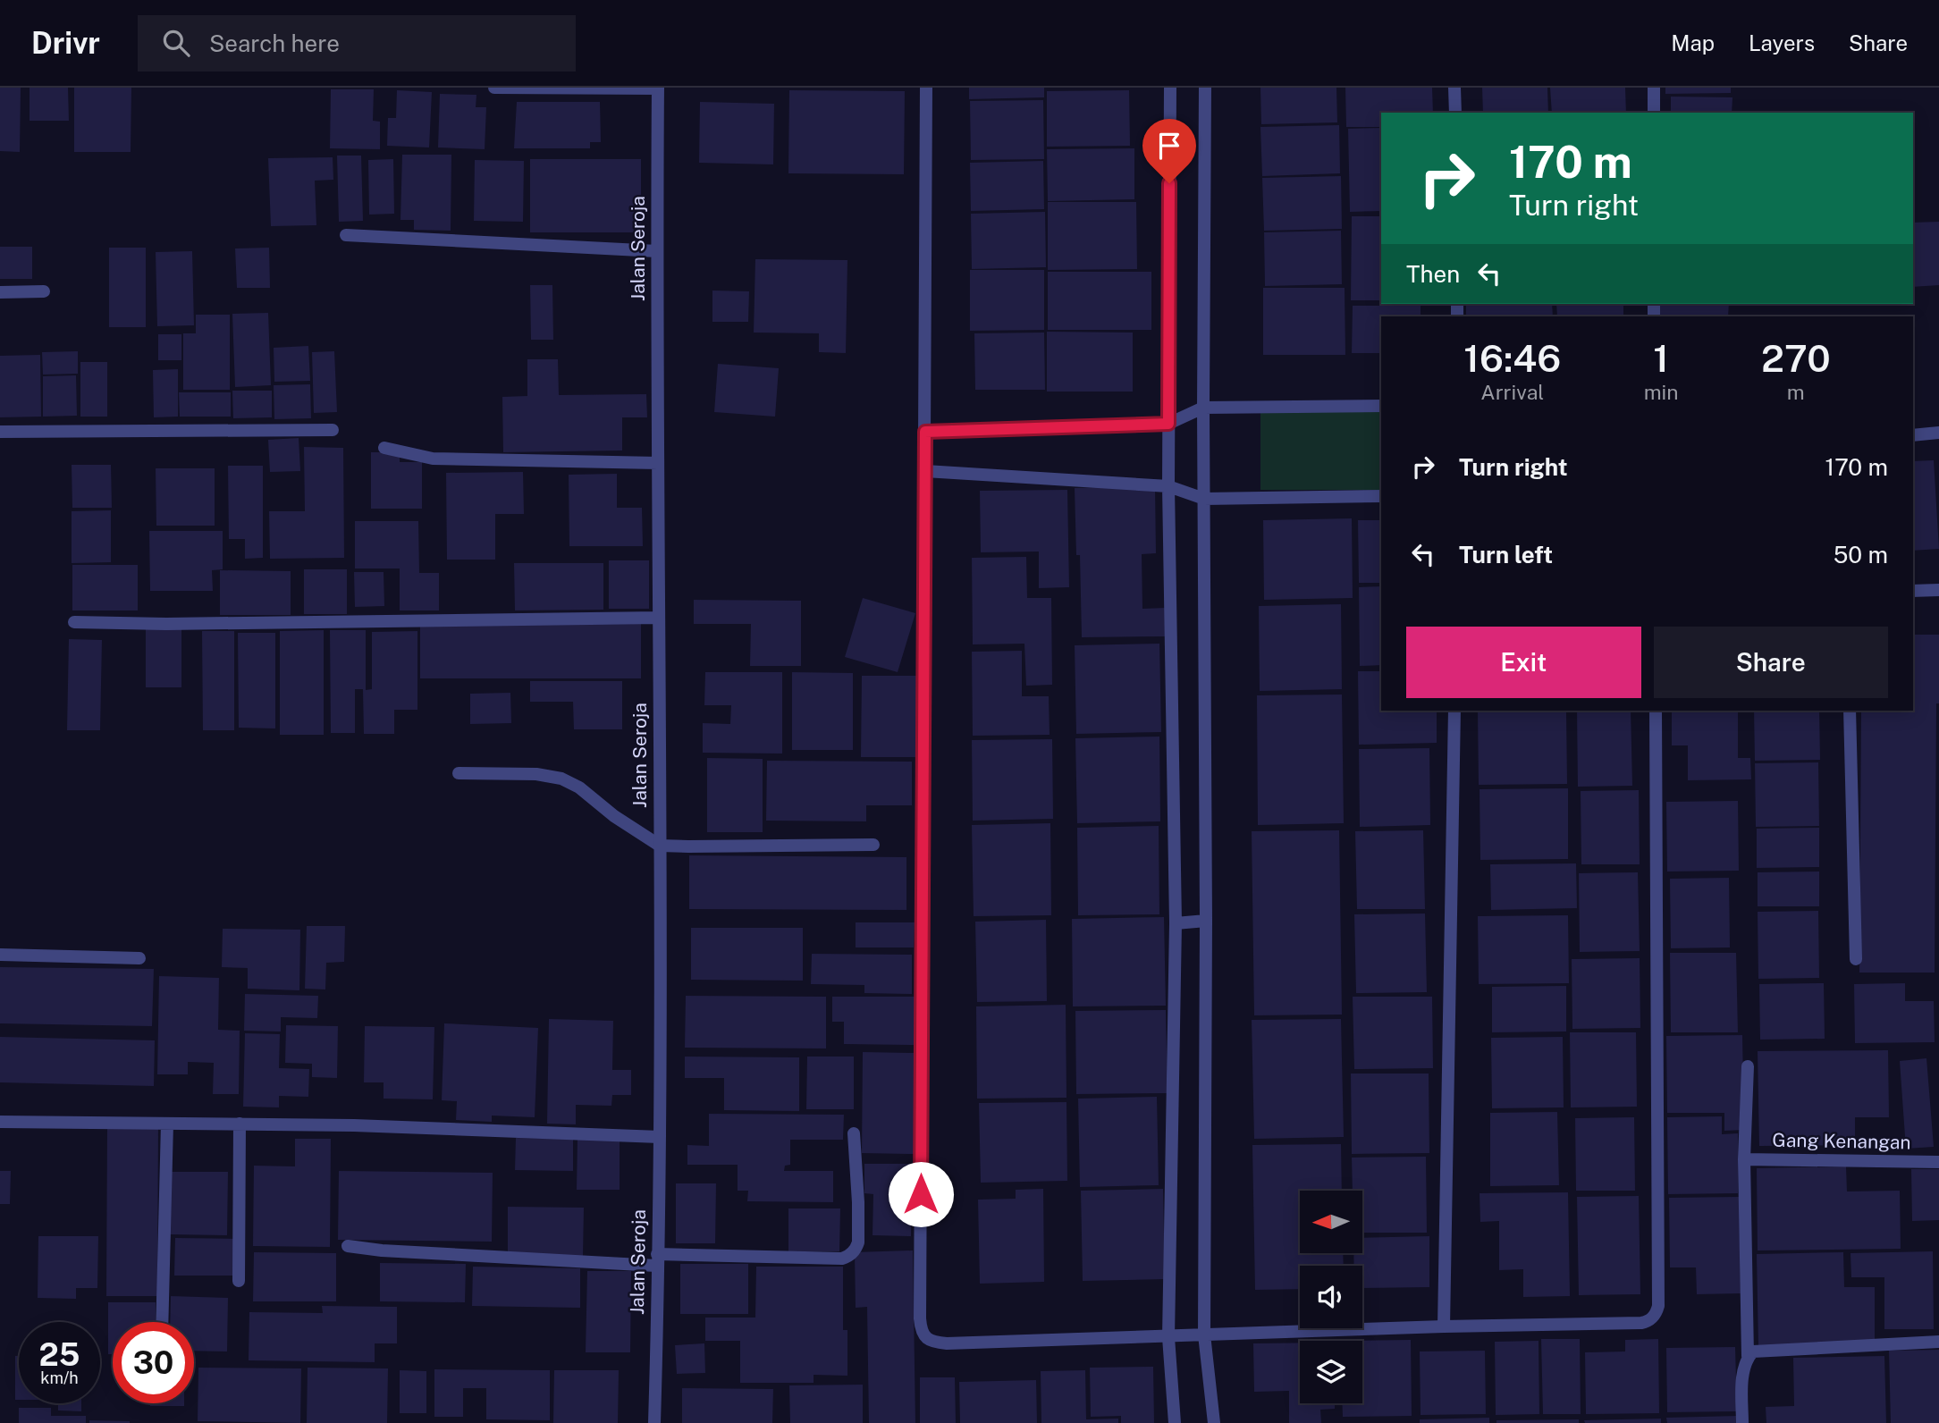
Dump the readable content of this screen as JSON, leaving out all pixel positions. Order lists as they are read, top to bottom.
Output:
{
  "streets": {
    "street": ["Jalan Seroja", "Gang Kenangan"]
  },
  "north": "left",
  "page": {
    "header": "Drivr",
    "search": "Search here",
    "nav": ["Map", "Layers", "Share"],
    "turn": ["170 m", "Turn right"],
    "then": "Then",
    "eta": [
      "16:46",
      "Arrival",
      "1",
      "min",
      "270",
      "m"
    ],
    "list": [
      {
        "name": "Turn right",
        "value": "170 m"
      },
      {
        "name": "Turn left",
        "value": "50 m"
      }
    ],
    "buttons": ["Exit", "Share"],
    "speed": "25 km/h",
    "limit": "30"
  }
}
